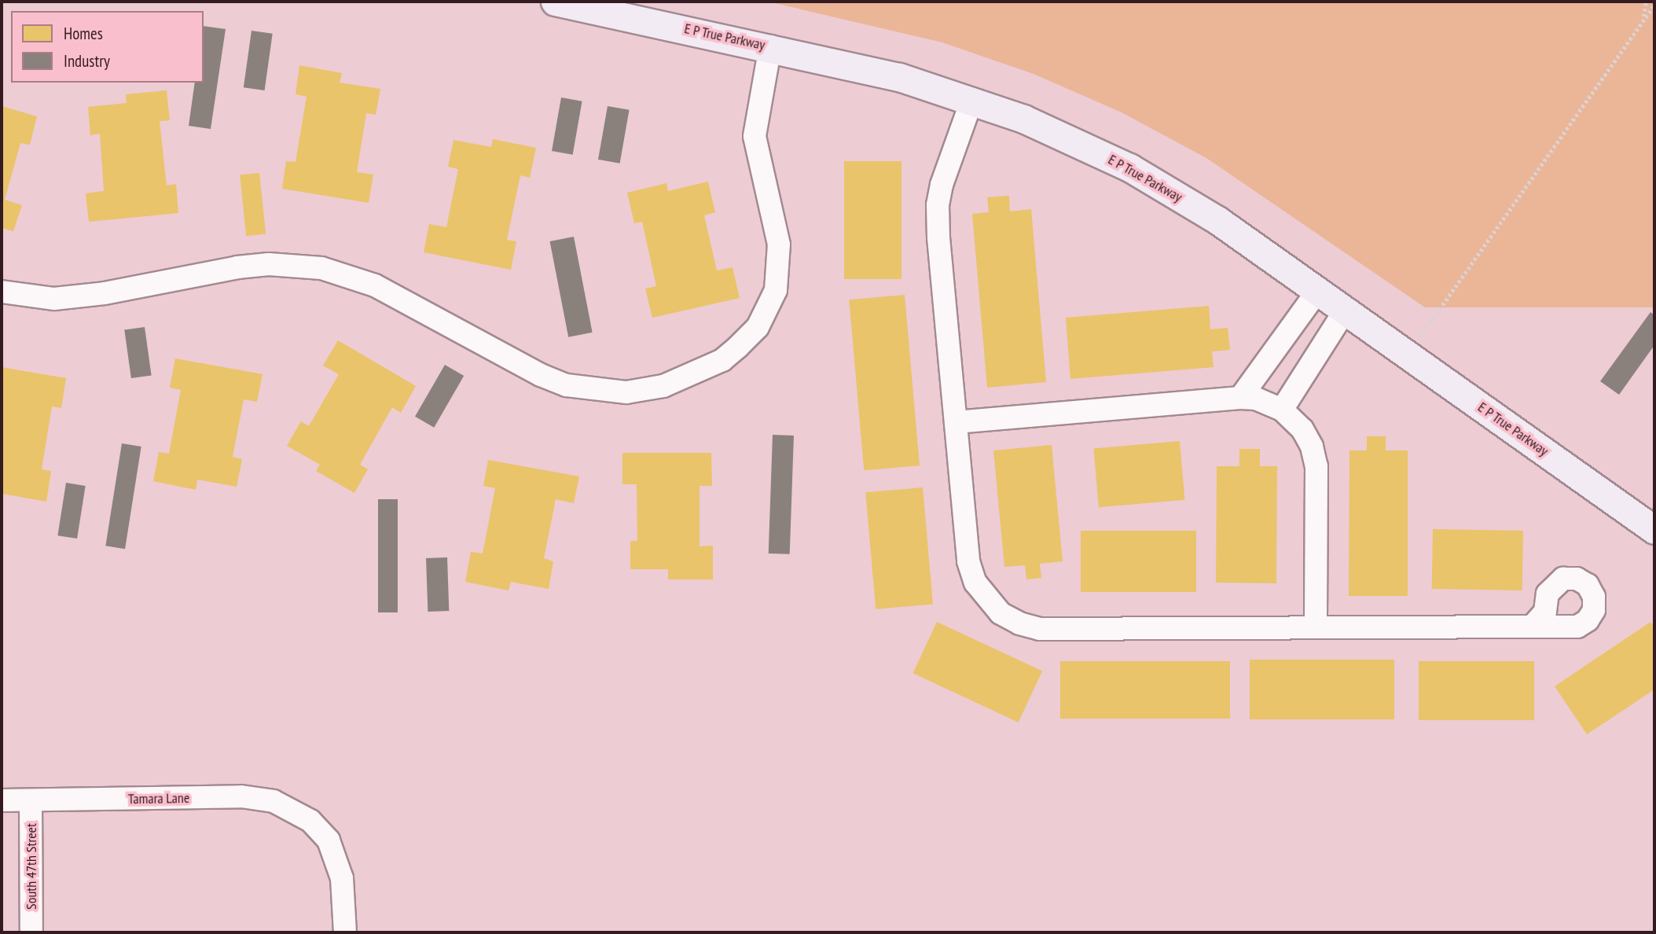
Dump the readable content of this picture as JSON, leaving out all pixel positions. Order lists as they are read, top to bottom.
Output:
{
  "streets": {
    "main road": ["E P True Parkway"],
    "street": ["Tamara Lane", "South 47th Street"]
  },
  "crossings": [
    ["Tamara Lane", "South 47th Street"]
  ],
  "legend": ["Homes", "Industry"]
}
